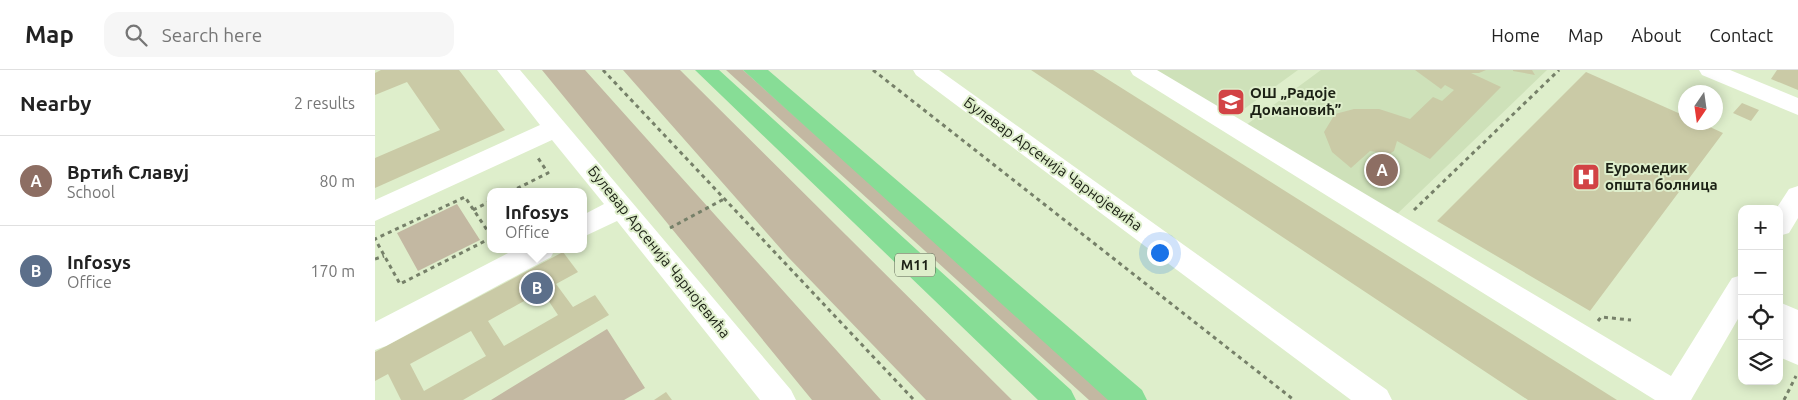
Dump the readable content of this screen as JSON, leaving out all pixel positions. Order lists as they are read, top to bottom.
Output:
{
  "streets": {
    "highway": ["M11"],
    "street": ["Булевар Арсенија Чарнојевића"]
  },
  "places": {
    "school or university": ["ОШ „Радоје Домановић”"],
    "hospital": ["Еуромедик општа болница"]
  },
  "north": "bottom",
  "page": {
    "header": "Map",
    "search": "Search here",
    "nav": [
      "Home",
      "Map",
      "About",
      "Contact"
    ],
    "heading": ["Nearby", "2 results"],
    "list": [
      {
        "mark": "A",
        "name": "Вртић Славуј",
        "note": "School",
        "value": "80 m"
      },
      {
        "mark": "B",
        "name": "Infosys",
        "note": "Office",
        "value": "170 m"
      }
    ],
    "pins": ["A", "B"],
    "popup": ["Infosys", "Office"],
    "map_buttons": ["+", "−"]
  }
}
